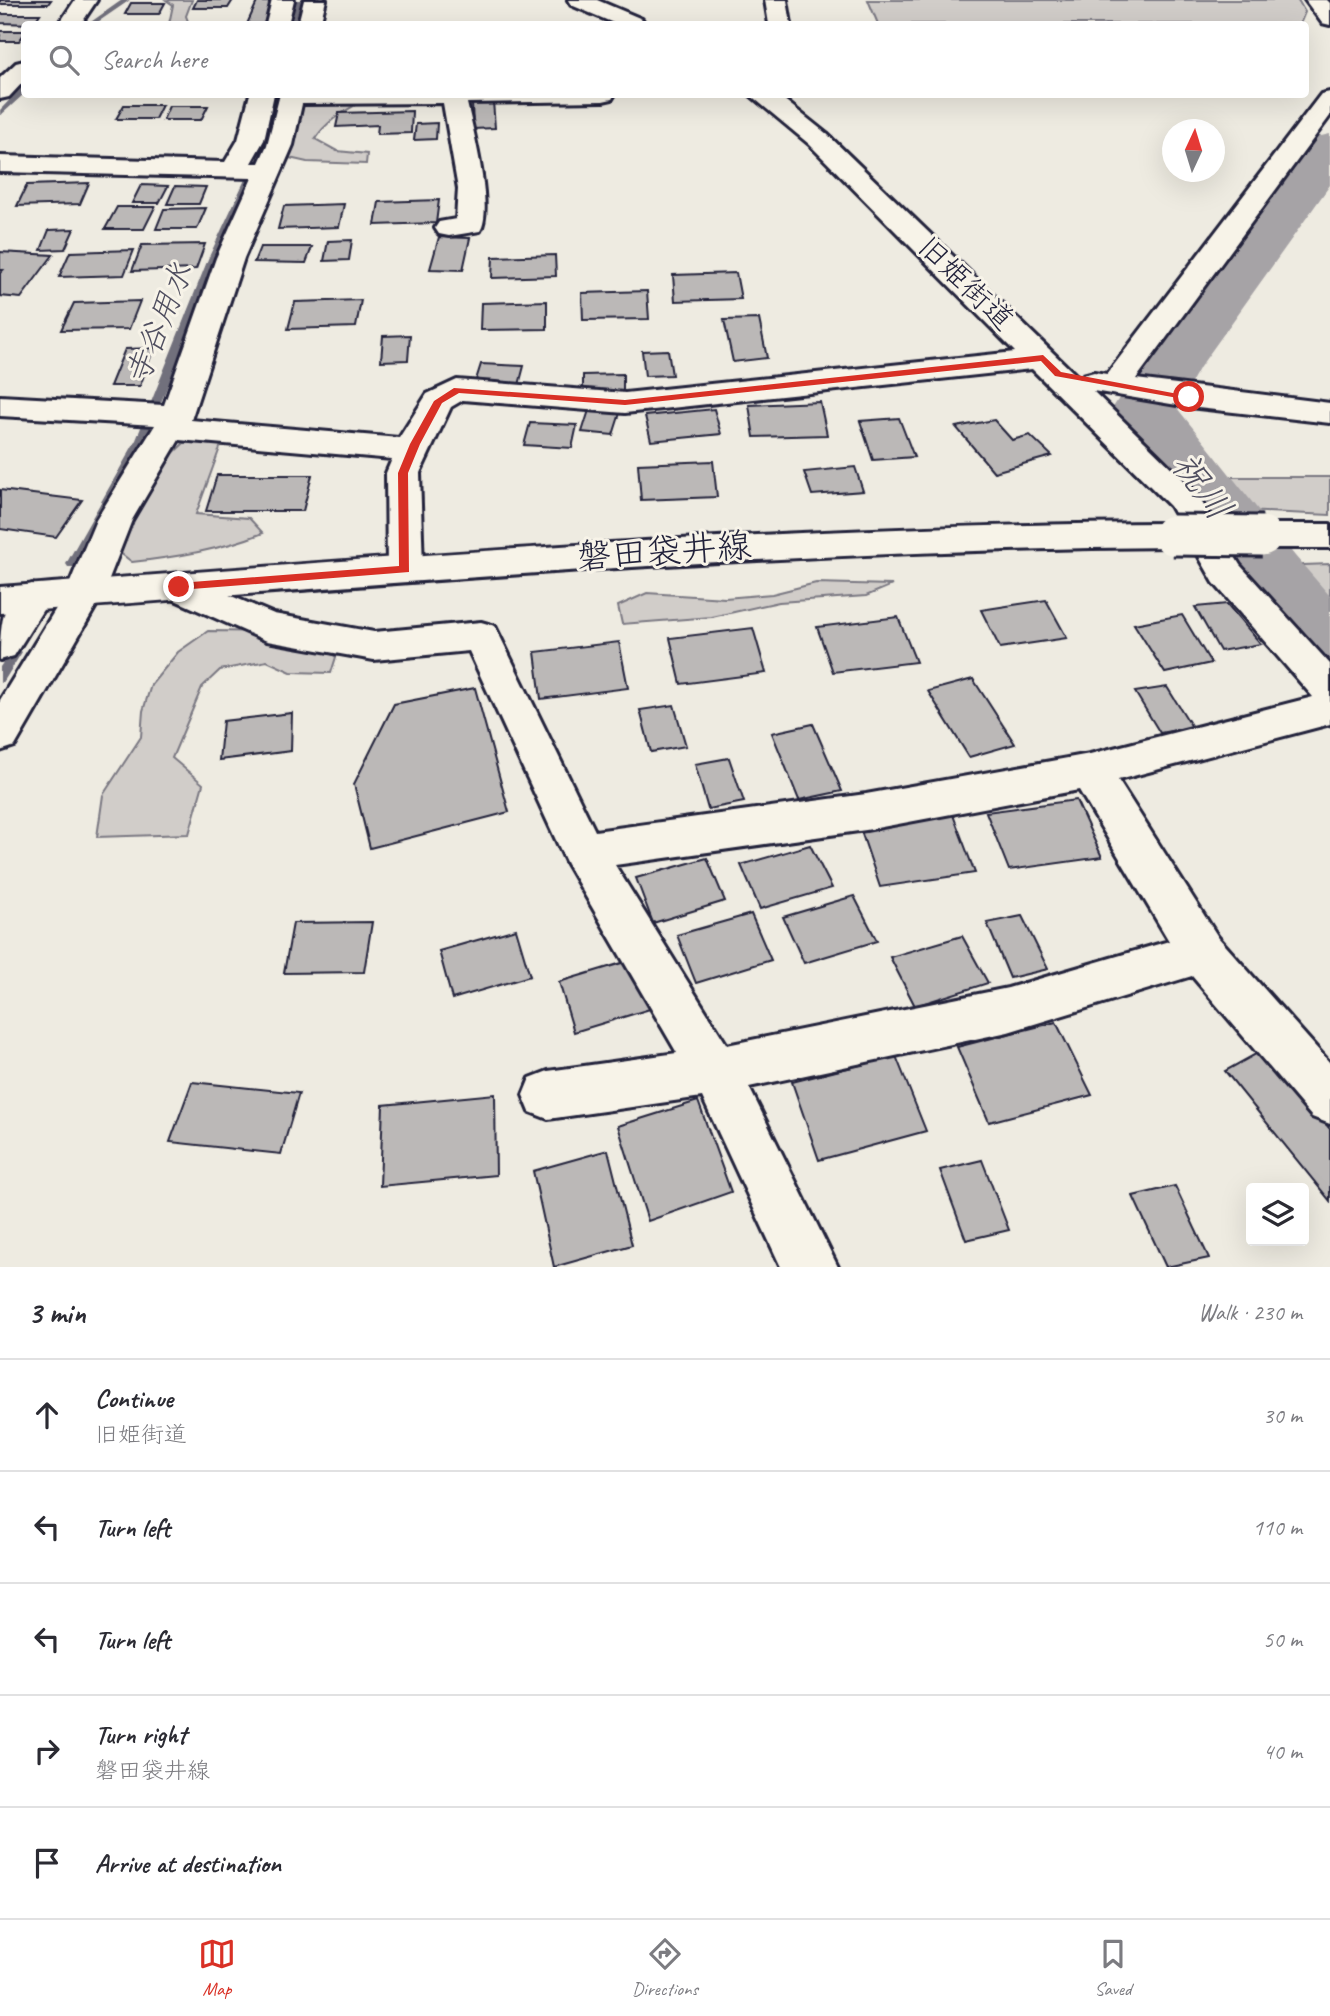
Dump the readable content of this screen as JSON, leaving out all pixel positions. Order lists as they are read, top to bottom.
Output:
{
  "streets": {
    "street": ["旧姫街道", "磐田袋井線"]
  },
  "water": ["寺谷用水", "祝川"],
  "north": "top",
  "page": {
    "search": "Search here",
    "heading": ["3 min", "Walk · 230 m"],
    "list": [
      ["Continue", "旧姫街道", "30 m"],
      ["Turn left", "110 m"],
      ["Turn left", "50 m"],
      ["Turn right", "磐田袋井線", "40 m"],
      "Arrive at destination"
    ],
    "nav": ["Map", "Directions", "Saved"]
  }
}
